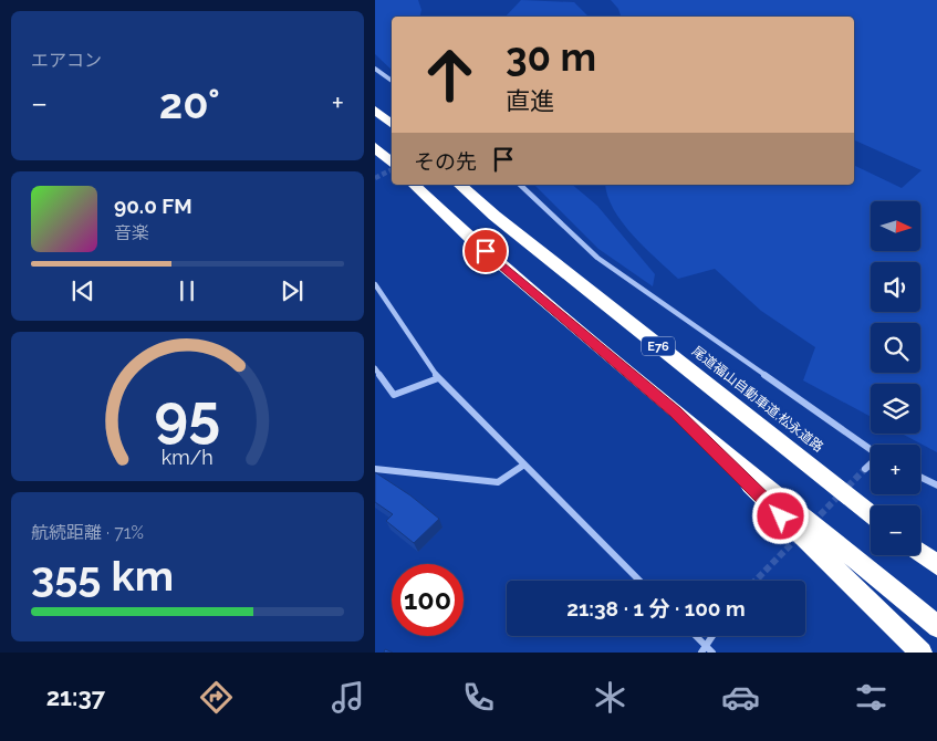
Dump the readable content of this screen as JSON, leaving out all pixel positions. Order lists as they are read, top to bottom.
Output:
{
  "streets": {
    "highway": ["E76", "尾道福山自動車道;松永道路"]
  },
  "north": "right",
  "page": {
    "tile": [
      "エアコン",
      ["航続距離 · 71%", "355 km"]
    ],
    "turn": ["30 m", "直進"],
    "heat": ["−", "20°", "+"],
    "then": "その先",
    "song": ["90.0 FM", "音楽"],
    "map_buttons": ["+", "−"],
    "limit": "100",
    "trip": "21:38 · 1 分 · 100 m",
    "tabs": "21:37",
    "gauge": ["95", "km/h"]
  }
}
